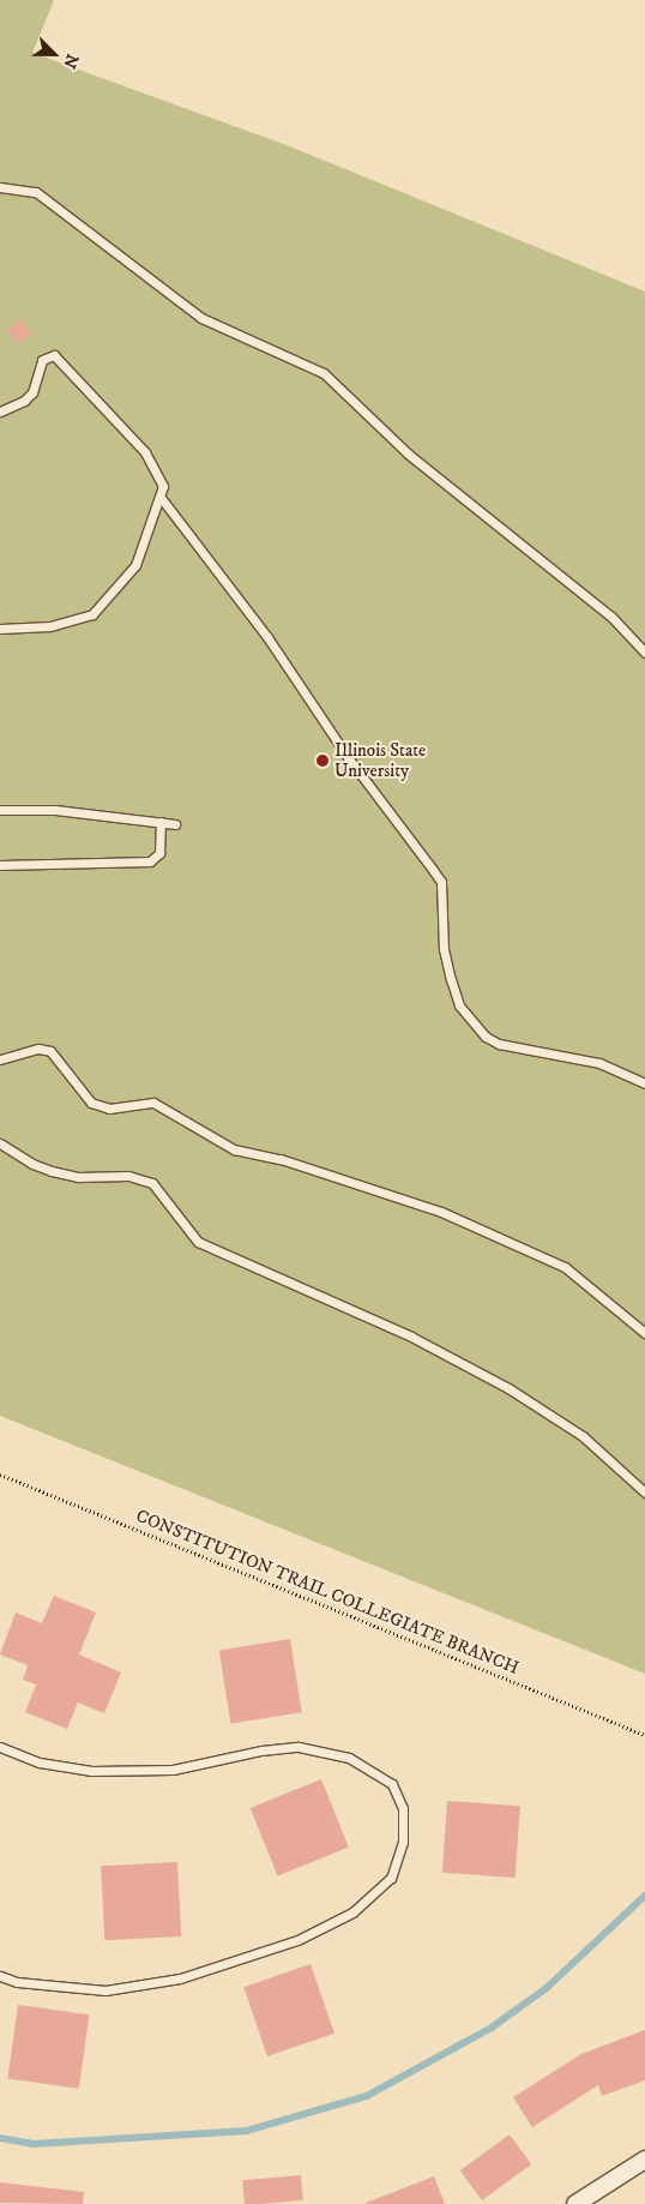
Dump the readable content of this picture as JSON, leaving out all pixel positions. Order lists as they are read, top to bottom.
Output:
{
  "streets": {
    "path": ["CONSTITUTION TRAIL COLLEGIATE BRANCH"]
  },
  "places": ["Illinois State University"],
  "north": "bottom right"
}
